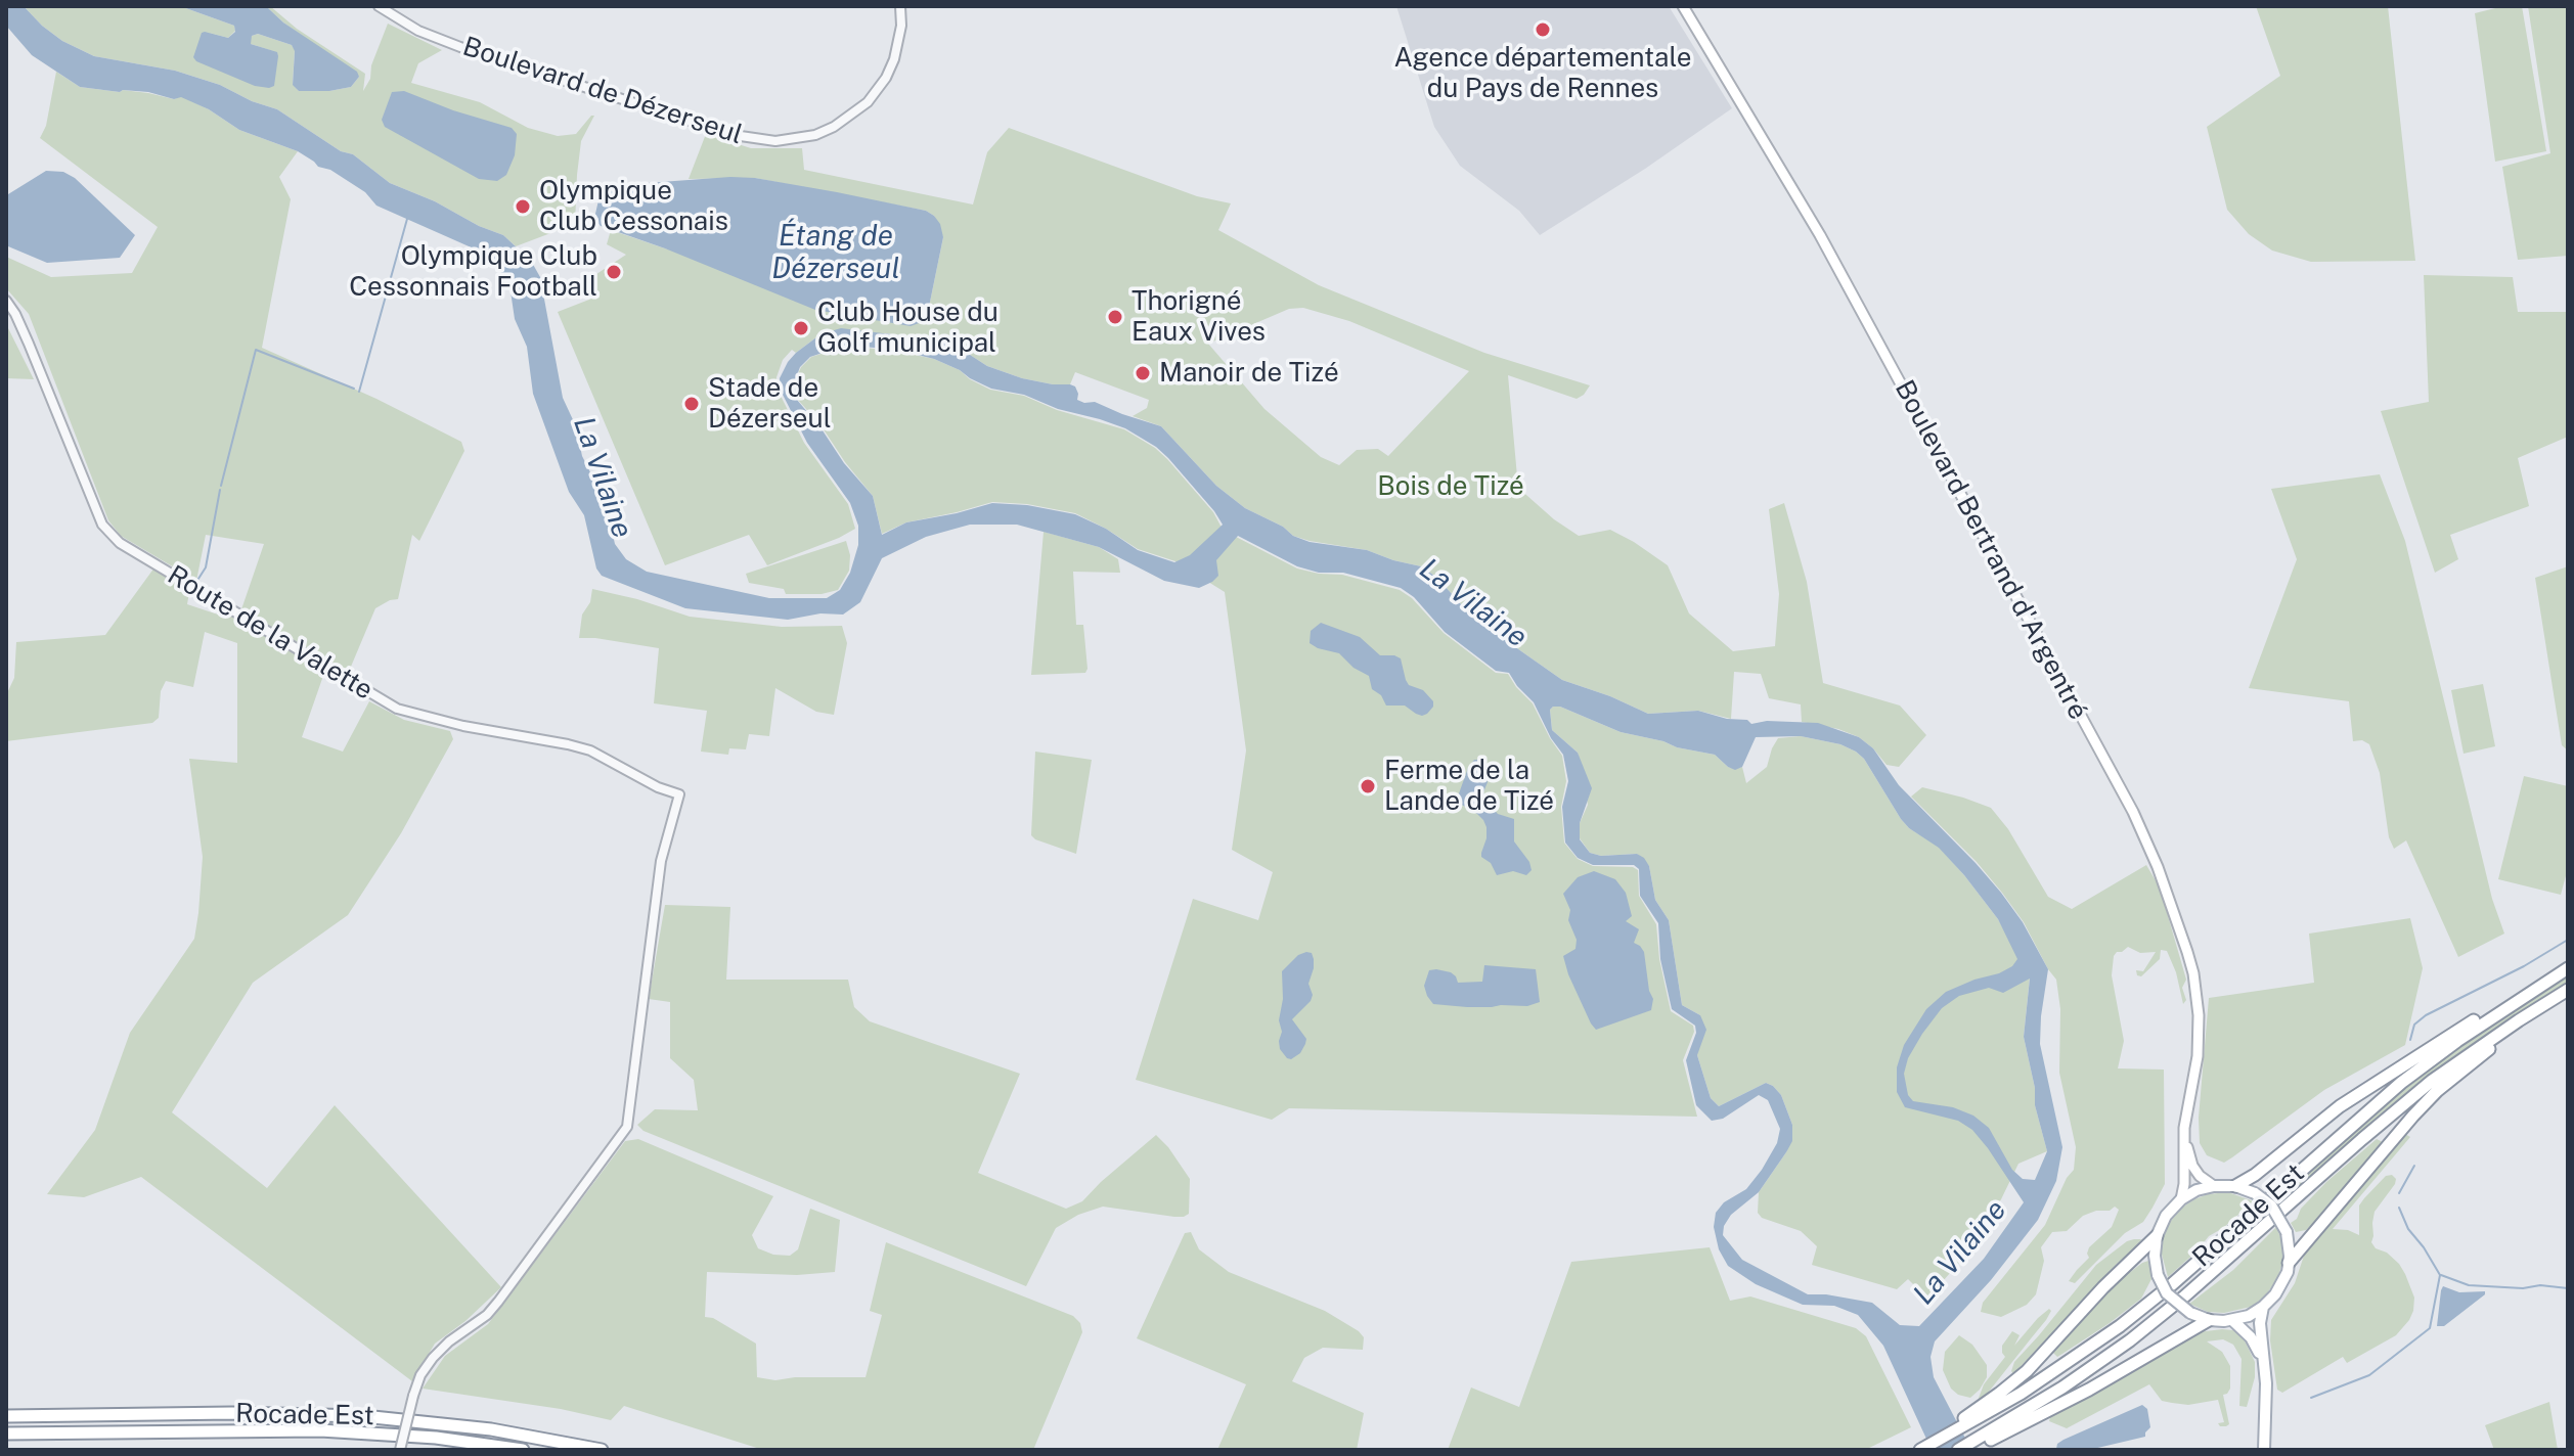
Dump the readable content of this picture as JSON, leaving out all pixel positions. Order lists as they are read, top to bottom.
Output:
{
  "streets": {
    "highway": ["Rocade Est"],
    "main road": ["Boulevard Bertrand d'Argentré"],
    "street": ["Boulevard de Dézerseul", "Route de la Valette"]
  },
  "water": ["Étang de Dézerseul", "La Vilaine"],
  "parks": ["Bois de Tizé"],
  "places": [
    "Agence départementale du Pays de Rennes",
    "Olympique Club Cessonais",
    "Olympique Club Cessonnais Football",
    "Thorigné Eaux Vives",
    "Club House du Golf municipal",
    "Manoir de Tizé",
    "Stade de Dézerseul",
    "Ferme de la Lande de Tizé"
  ]
}
